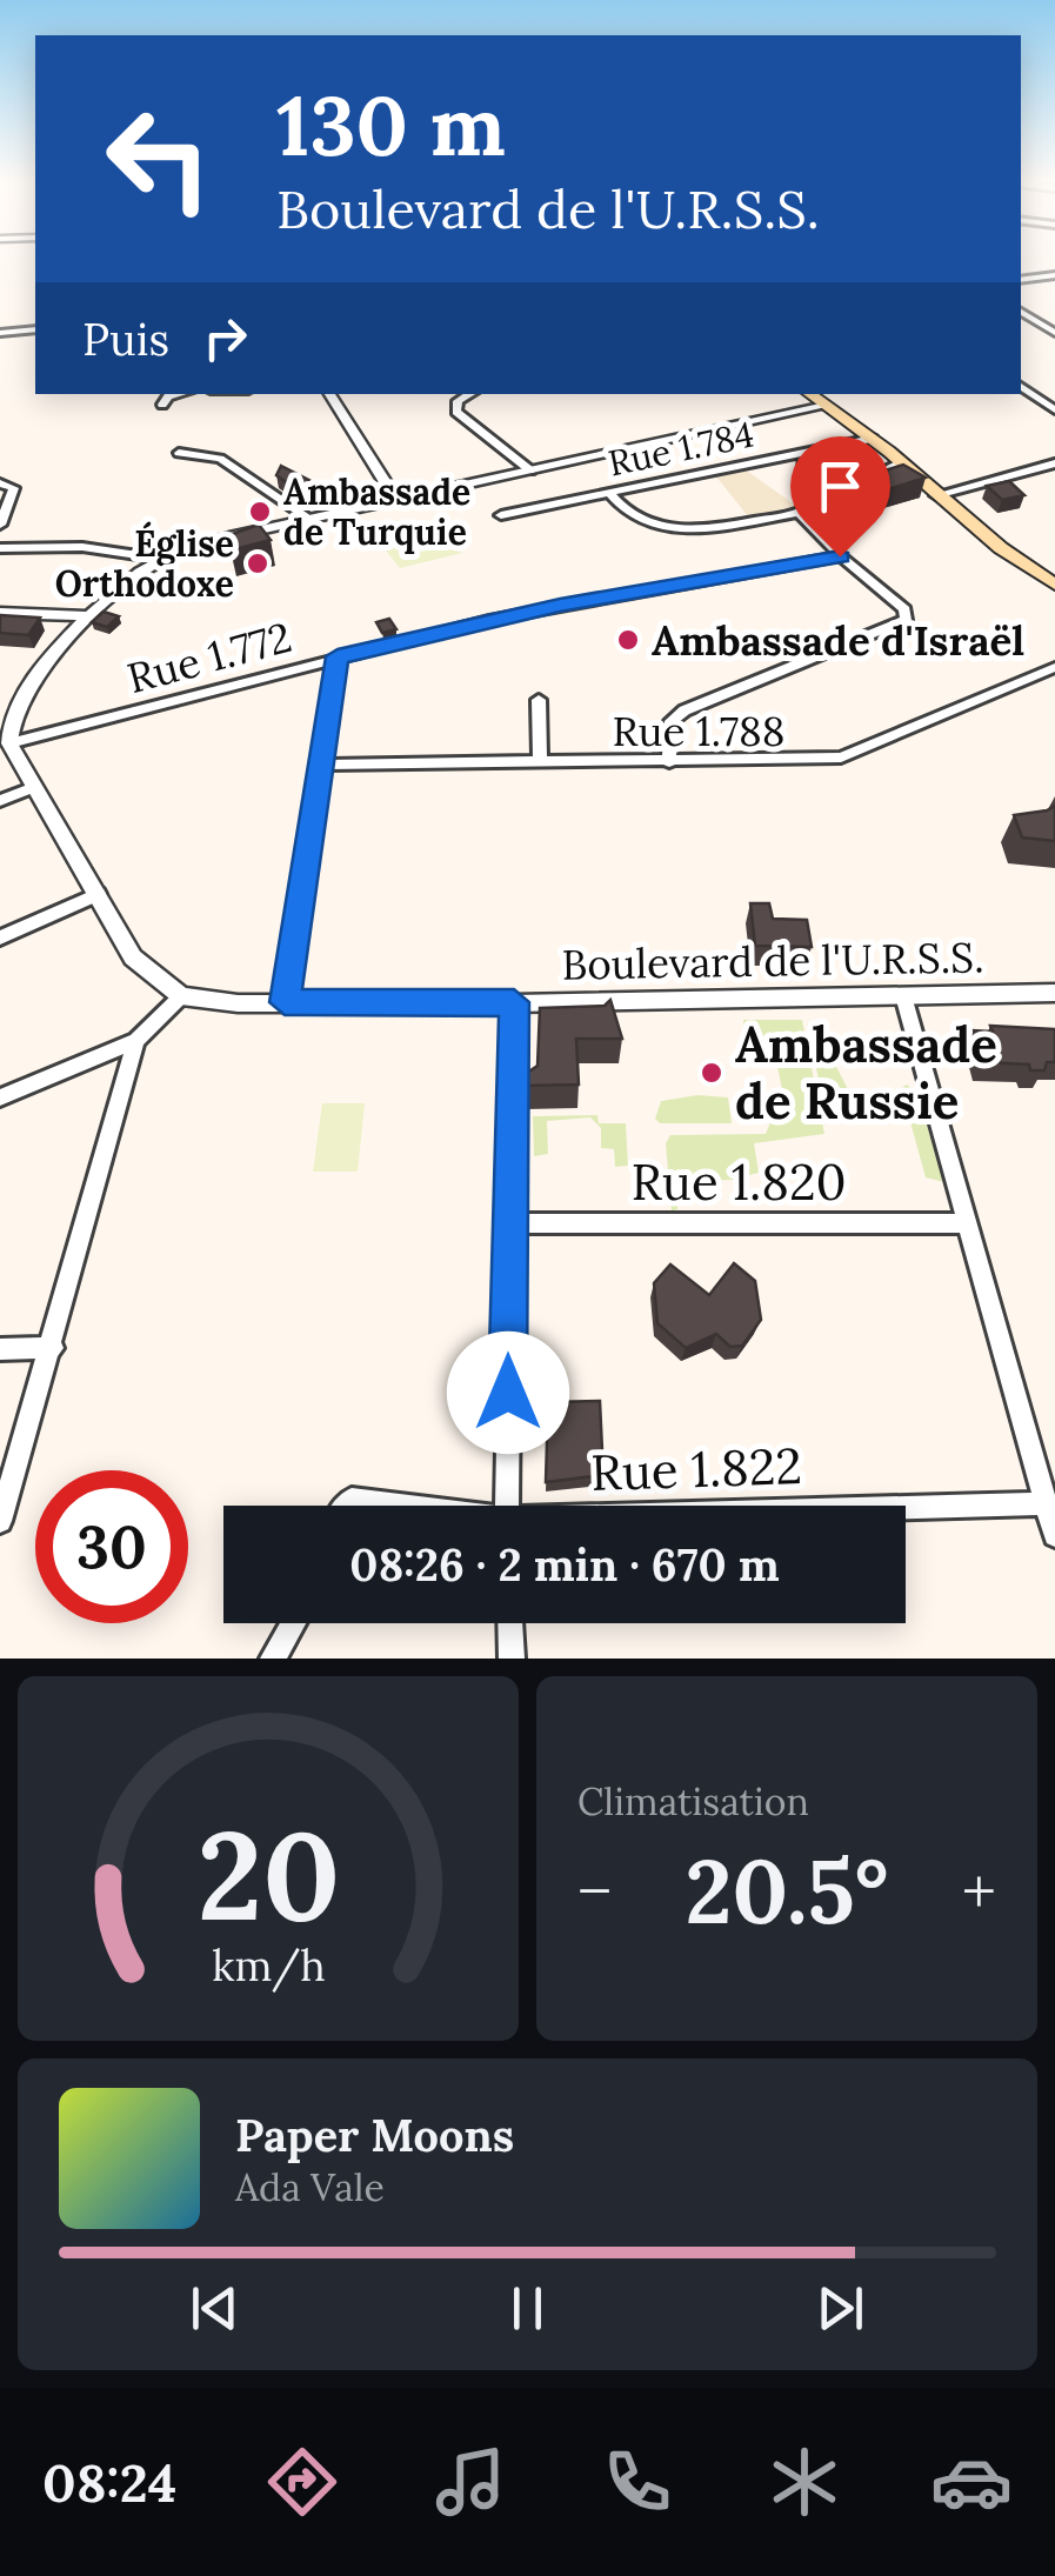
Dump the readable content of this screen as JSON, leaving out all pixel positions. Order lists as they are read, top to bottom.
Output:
{
  "streets": {
    "street": [
      "Rue 1.784",
      "Rue 1.772",
      "Rue 1.788",
      "Boulevard de l'U.R.S.S.",
      "Rue 1.820",
      "Rue 1.822"
    ]
  },
  "places": [
    "Ambassade de Turquie",
    "Église Orthodoxe",
    "Ambassade d'Israël",
    "Ambassade de Russie"
  ],
  "page": {
    "turn": ["130 m", "Boulevard de l'U.R.S.S."],
    "then": "Puis",
    "limit": "30",
    "trip": "08:26 · 2 min · 670 m",
    "tile": "Climatisation",
    "heat": ["−", "20.5°", "+"],
    "song": ["Paper Moons", "Ada Vale"],
    "tabs": "08:24",
    "gauge": ["20", "km/h"]
  }
}
